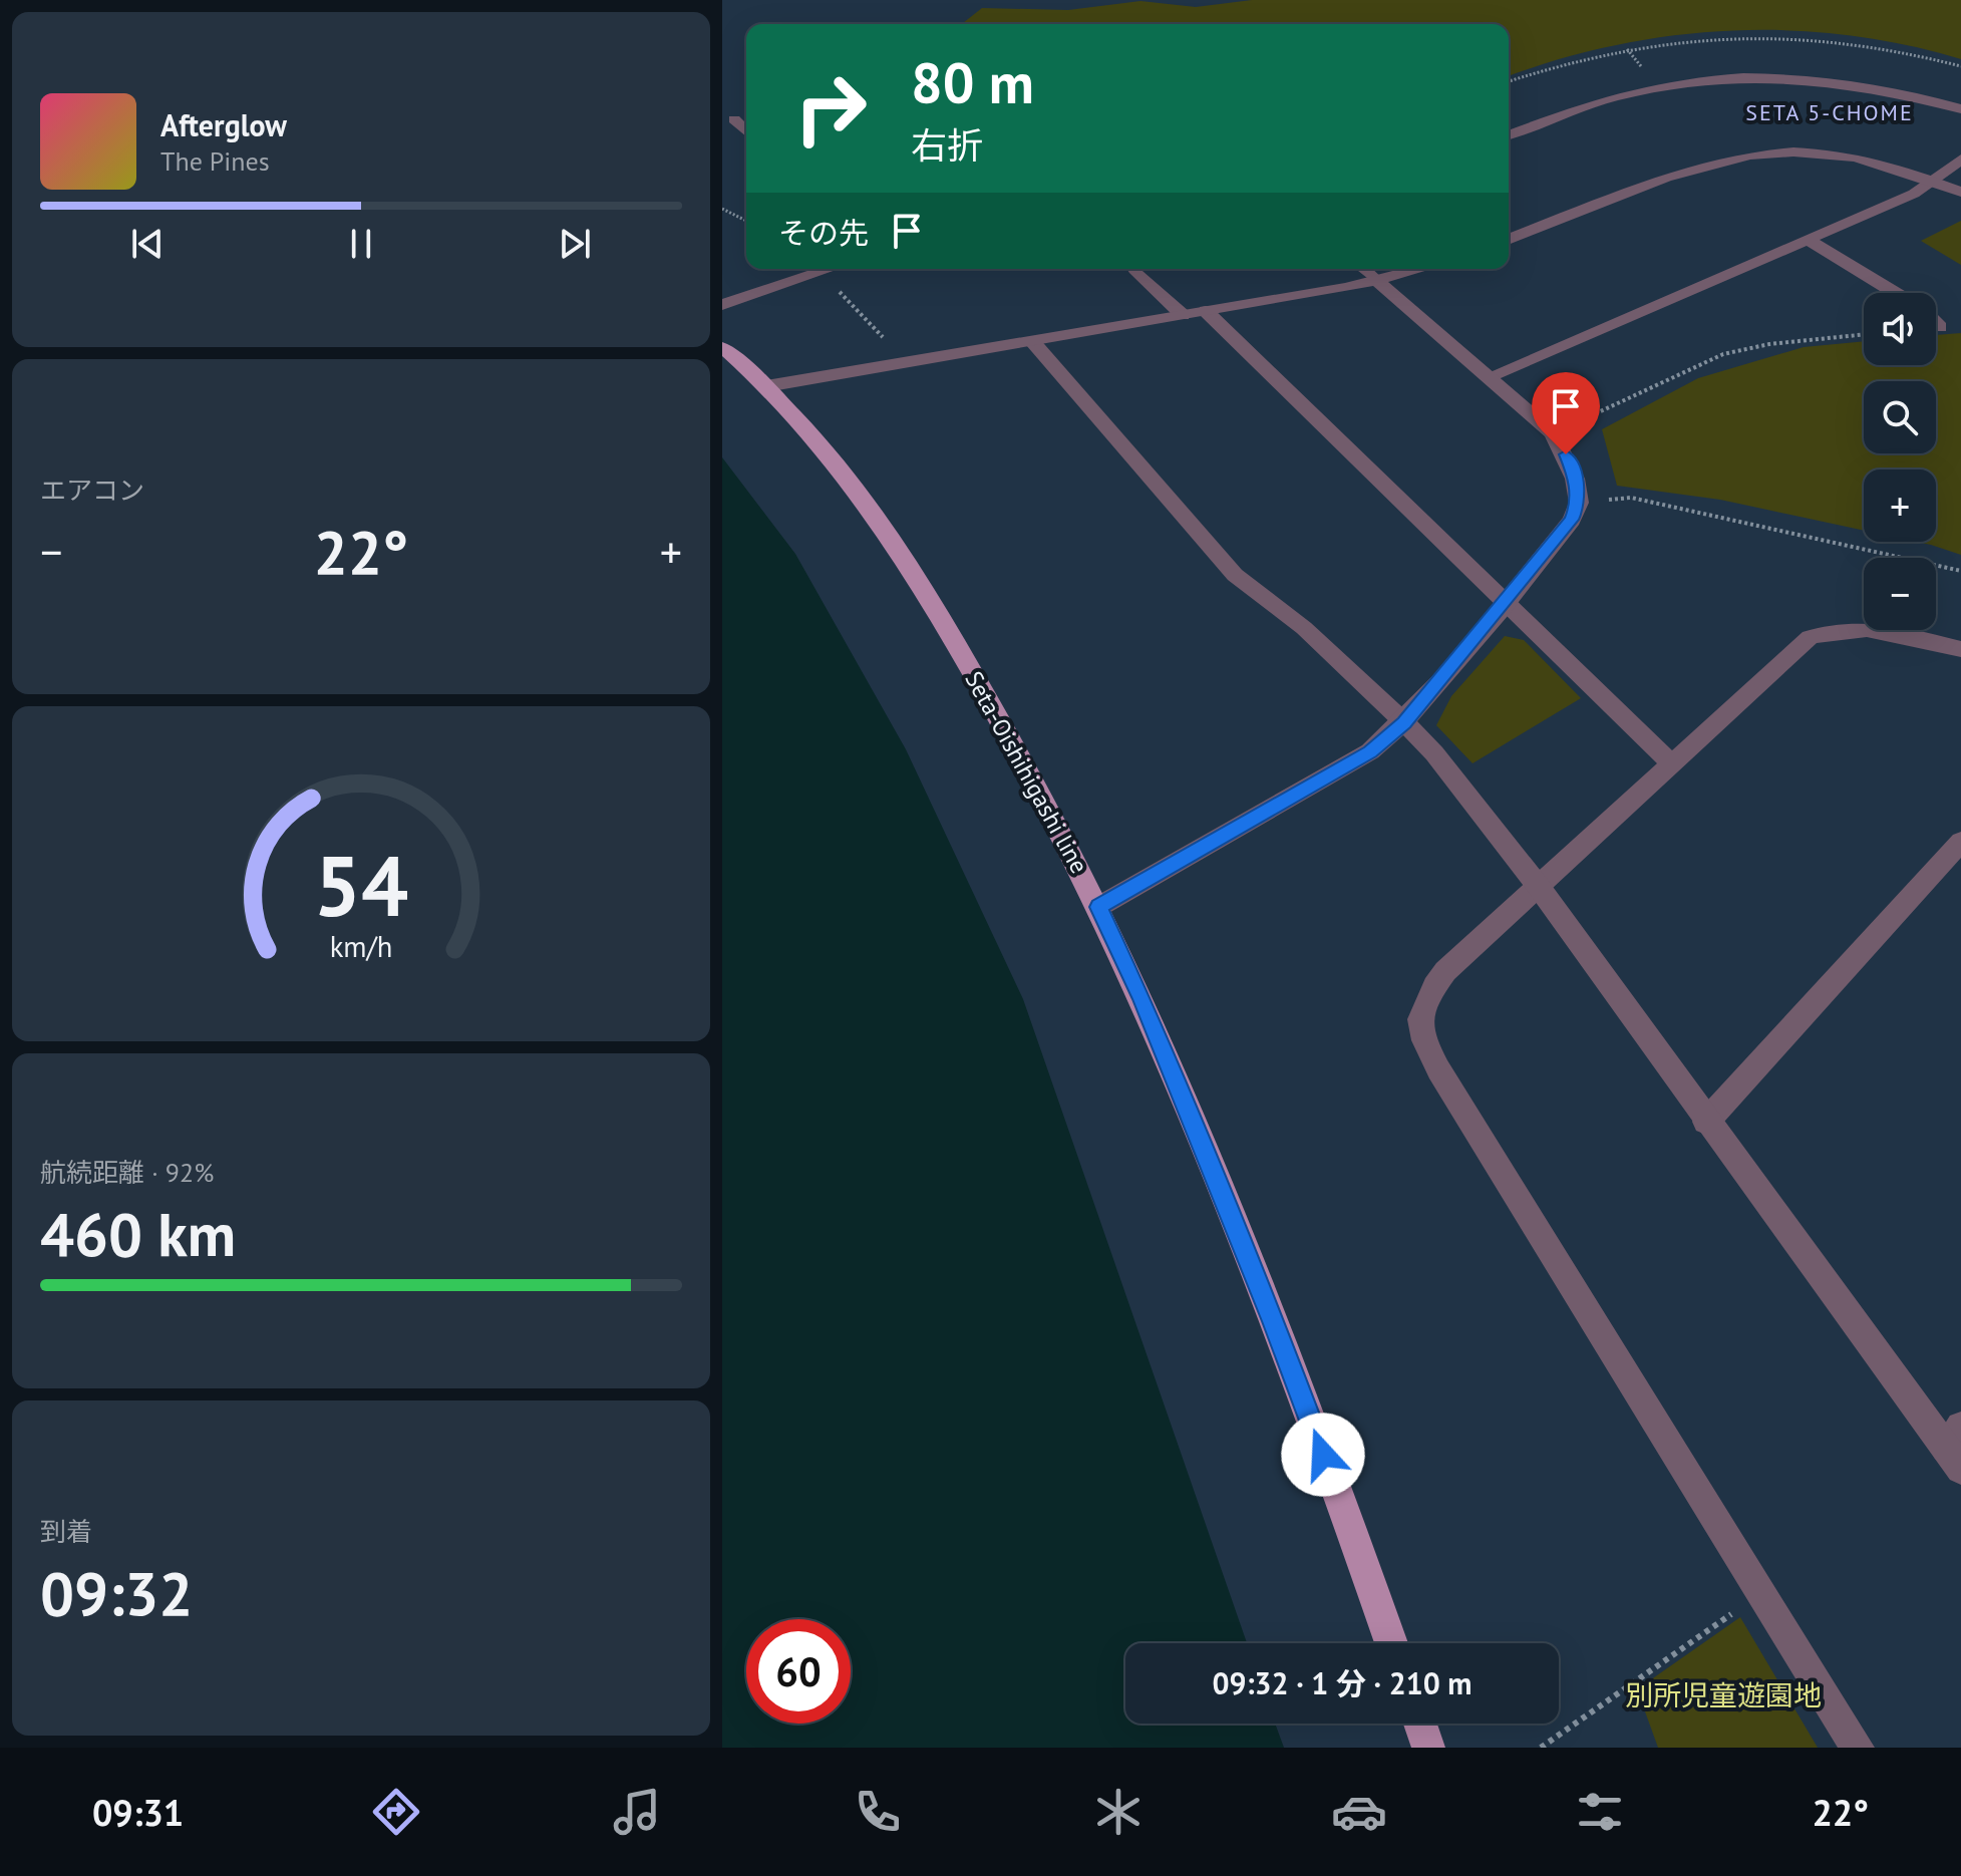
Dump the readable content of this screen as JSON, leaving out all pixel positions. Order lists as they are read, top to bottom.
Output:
{
  "streets": {
    "main road": ["Seta-Oishihigashi line"]
  },
  "districts": ["SETA 5-CHOME"],
  "parks": ["別所児童遊園地"],
  "page": {
    "turn": ["80 m", "右折"],
    "song": ["Afterglow", "The Pines"],
    "then": "その先",
    "map_buttons": ["+", "−"],
    "tile": [
      "エアコン",
      ["航続距離 · 92%", "460 km"],
      ["到着", "09:32"]
    ],
    "heat": ["−", "22°", "+"],
    "limit": "60",
    "trip": "09:32 · 1 分 · 210 m",
    "tabs": ["09:31", "22°"],
    "gauge": ["54", "km/h"]
  }
}
